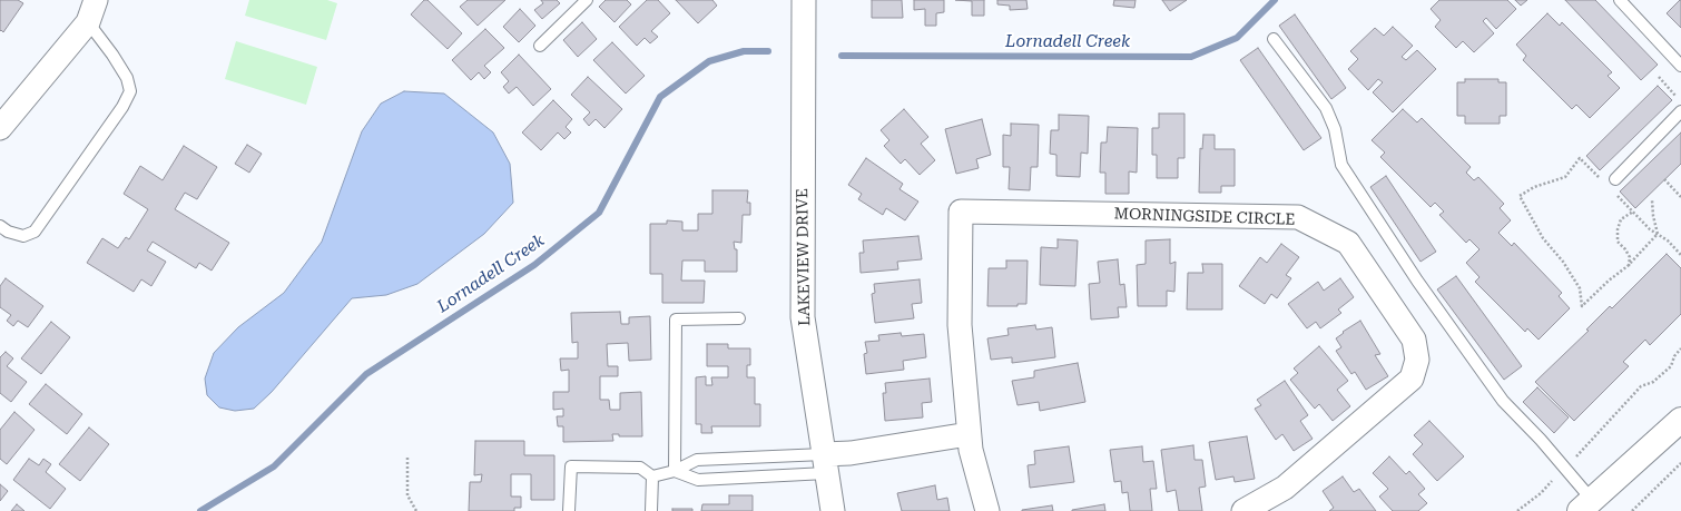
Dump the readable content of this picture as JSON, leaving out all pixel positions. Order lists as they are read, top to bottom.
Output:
{
  "streets": {
    "street": ["MORNINGSIDE CIRCLE", "LAKEVIEW DRIVE"]
  },
  "water": ["Lornadell Creek"]
}
